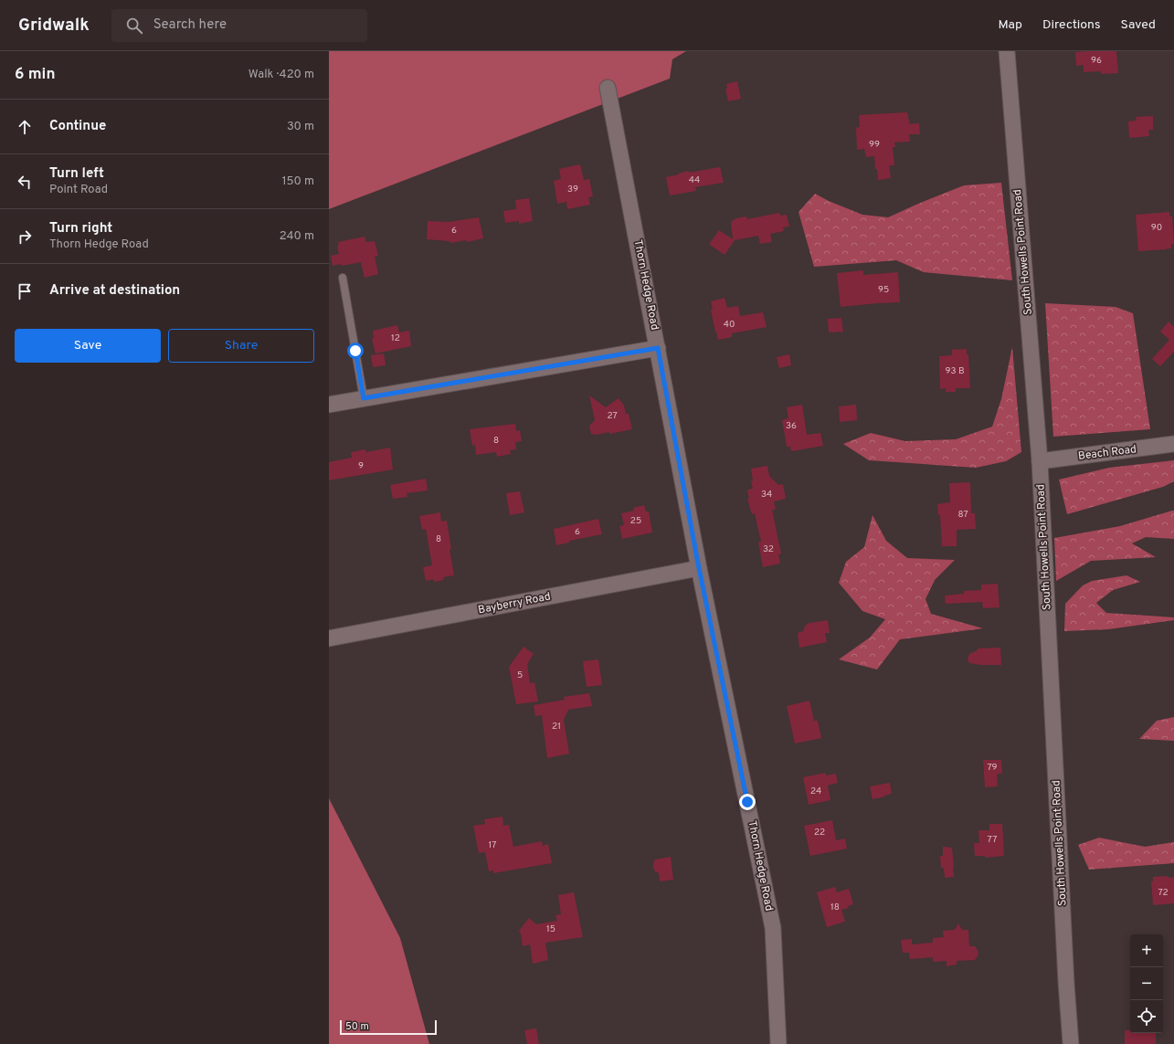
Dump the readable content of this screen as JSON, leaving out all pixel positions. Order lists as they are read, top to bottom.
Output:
{
  "streets": {
    "street": [
      "South Howells Point Road",
      "Thorn Hedge Road",
      "Beach Road",
      "Bayberry Road"
    ]
  },
  "crossings": [
    ["South Howells Point Road", "Beach Road"],
    ["Thorn Hedge Road", "Bayberry Road"]
  ],
  "house_numbers": [
    "96",
    "99",
    "44",
    "39",
    "90",
    "6",
    "95",
    "40",
    "12",
    "93 B",
    "27",
    "36",
    "8",
    "9",
    "34",
    "87",
    "25",
    "6",
    "8",
    "32",
    "5",
    "21",
    "79",
    "24",
    "22",
    "77",
    "17",
    "72",
    "18",
    "15"
  ],
  "scale_bar": "50 m",
  "page": {
    "header": "Gridwalk",
    "search": "Search here",
    "nav": ["Map", "Directions", "Saved"],
    "heading": ["6 min", "Walk · 420 m"],
    "list": [
      ["Continue", "30 m"],
      ["Turn left", "Point Road", "150 m"],
      ["Turn right", "Thorn Hedge Road", "240 m"],
      "Arrive at destination"
    ],
    "buttons": ["Save", "Share"],
    "map_buttons": ["+", "−"],
    "scale": "50 m"
  }
}
